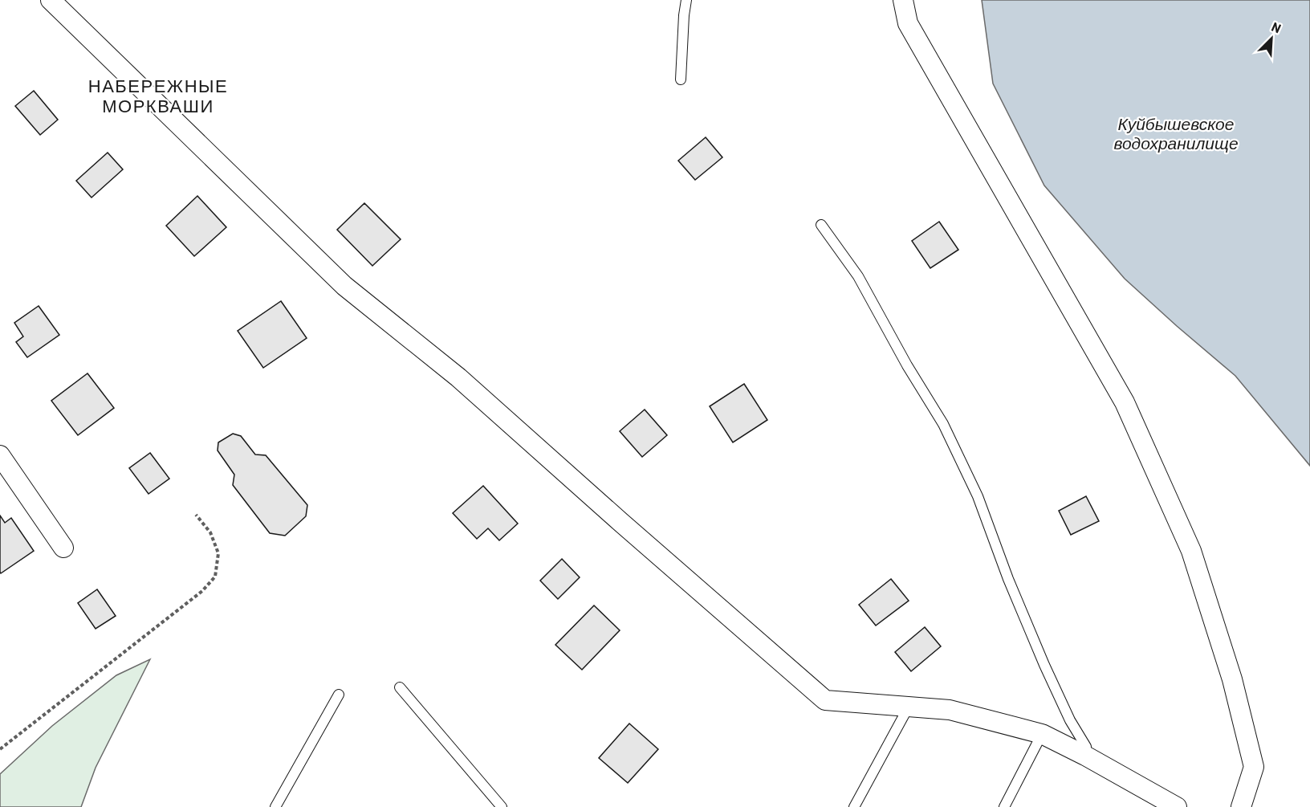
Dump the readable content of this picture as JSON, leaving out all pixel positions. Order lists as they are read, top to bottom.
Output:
{
  "districts": ["НАБЕРЕЖНЫЕ МОРКВАШИ"],
  "water": ["Куйбышевское водохранилище"],
  "north": "top right"
}
